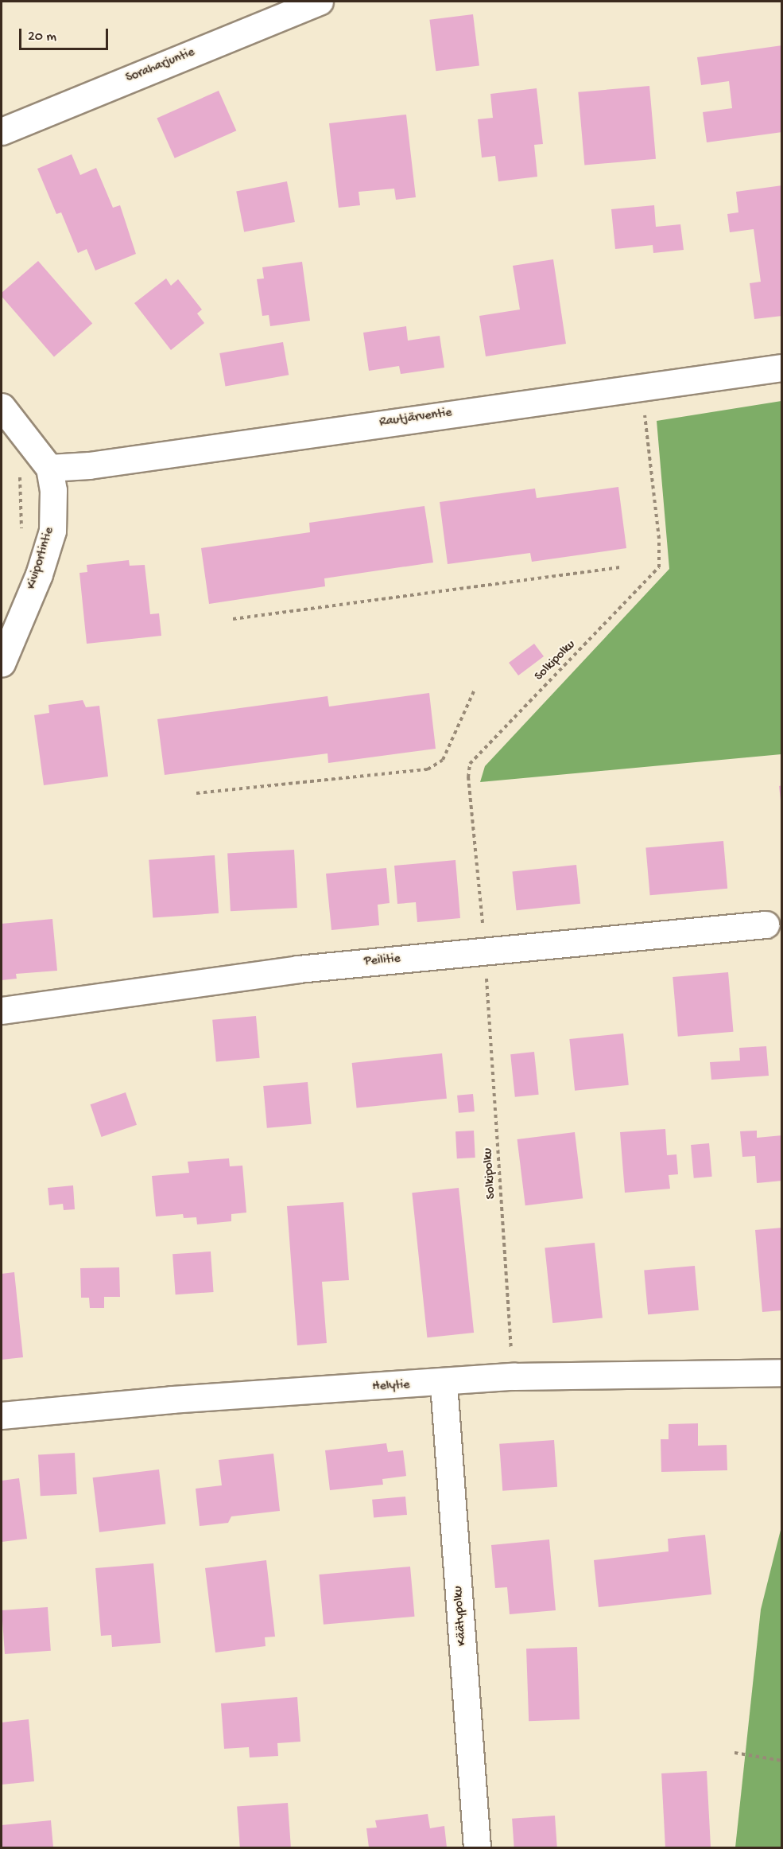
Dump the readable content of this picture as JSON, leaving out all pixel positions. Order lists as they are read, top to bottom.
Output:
{
  "streets": {
    "street": [
      "Soraharjuntie",
      "Rautjärventie",
      "Kiviportintie",
      "Peilitie",
      "Helytie",
      "Käätypolku"
    ],
    "path": ["Solkipolku"]
  },
  "crossings": [
    ["Rautjärventie", "Kiviportintie"],
    ["Rautjärventie", "Solkipolku"],
    ["Solkipolku", "Peilitie"],
    ["Solkipolku", "Helytie"],
    ["Helytie", "Käätypolku"]
  ],
  "scale_bar": "20 m"
}
